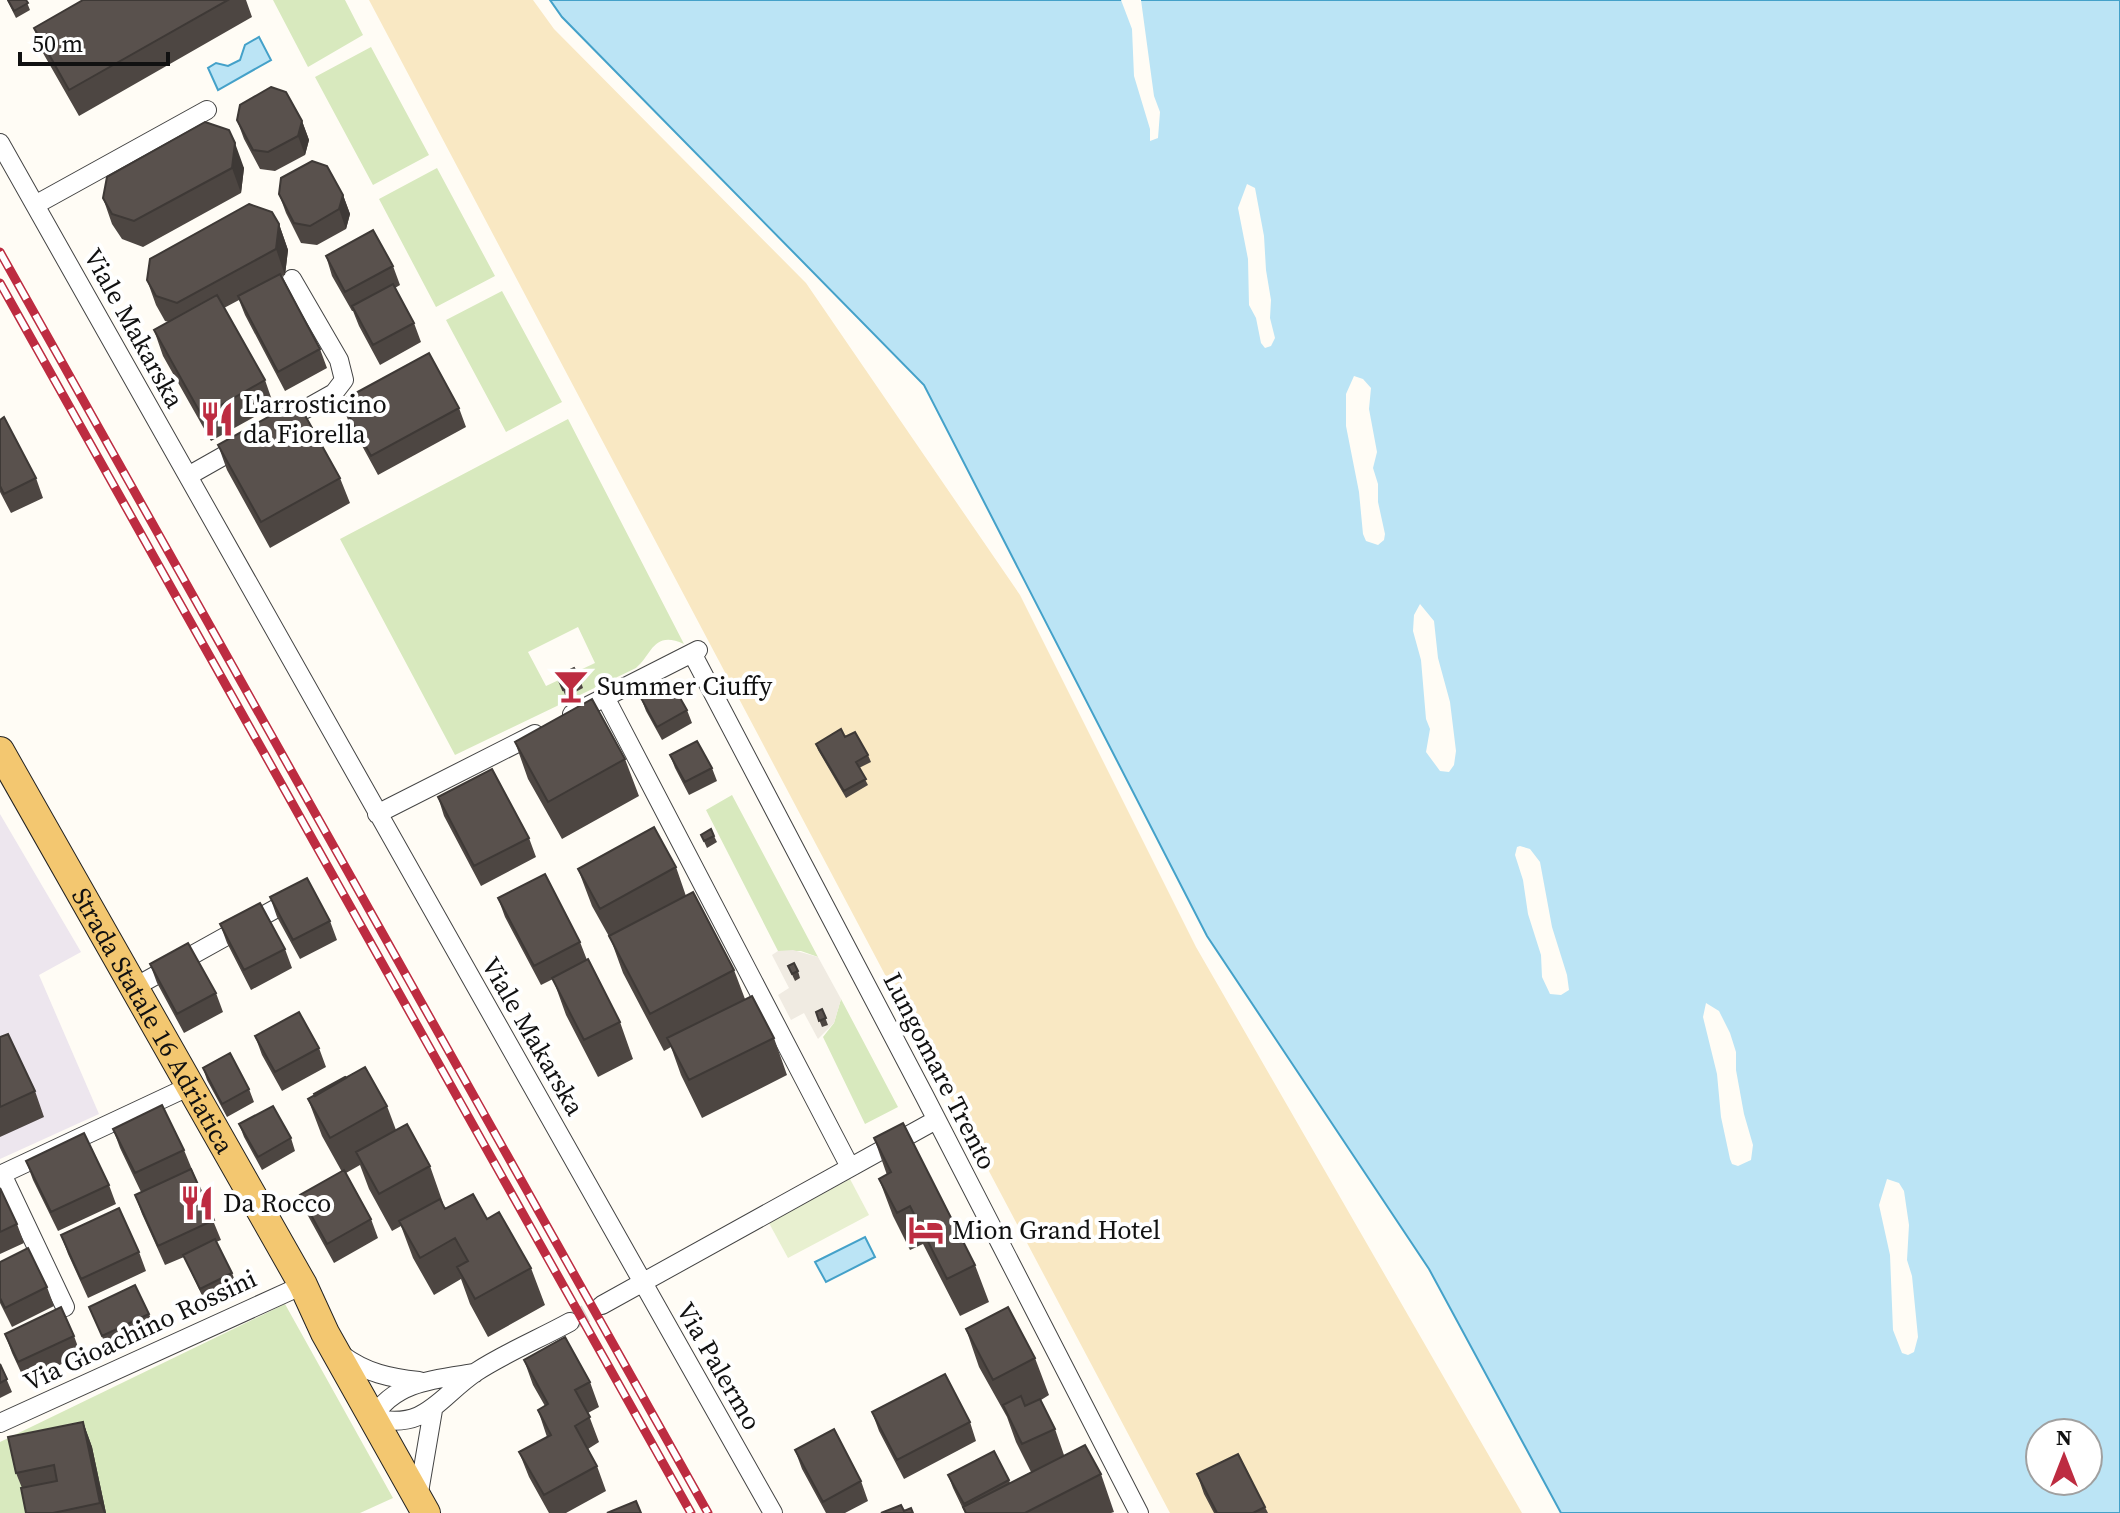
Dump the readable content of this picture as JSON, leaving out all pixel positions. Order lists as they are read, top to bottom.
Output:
{
  "streets": {
    "main road": ["Strada Statale 16 Adriatica"],
    "street": [
      "Viale Makarska",
      "Lungomare Trento",
      "Via Gioachino Rossini",
      "Via Palermo"
    ]
  },
  "crossings": [
    ["Viale Makarska", "Via Palermo"],
    ["Strada Statale 16 Adriatica", "Via Gioachino Rossini"]
  ],
  "places": {
    "restaurant": ["L'arrosticino da Fiorella", "Da Rocco"],
    "bar": ["Summer Ciuffy"],
    "hotel": ["Mion Grand Hotel"]
  },
  "scale_bar": "50 m",
  "north": "top"
}
